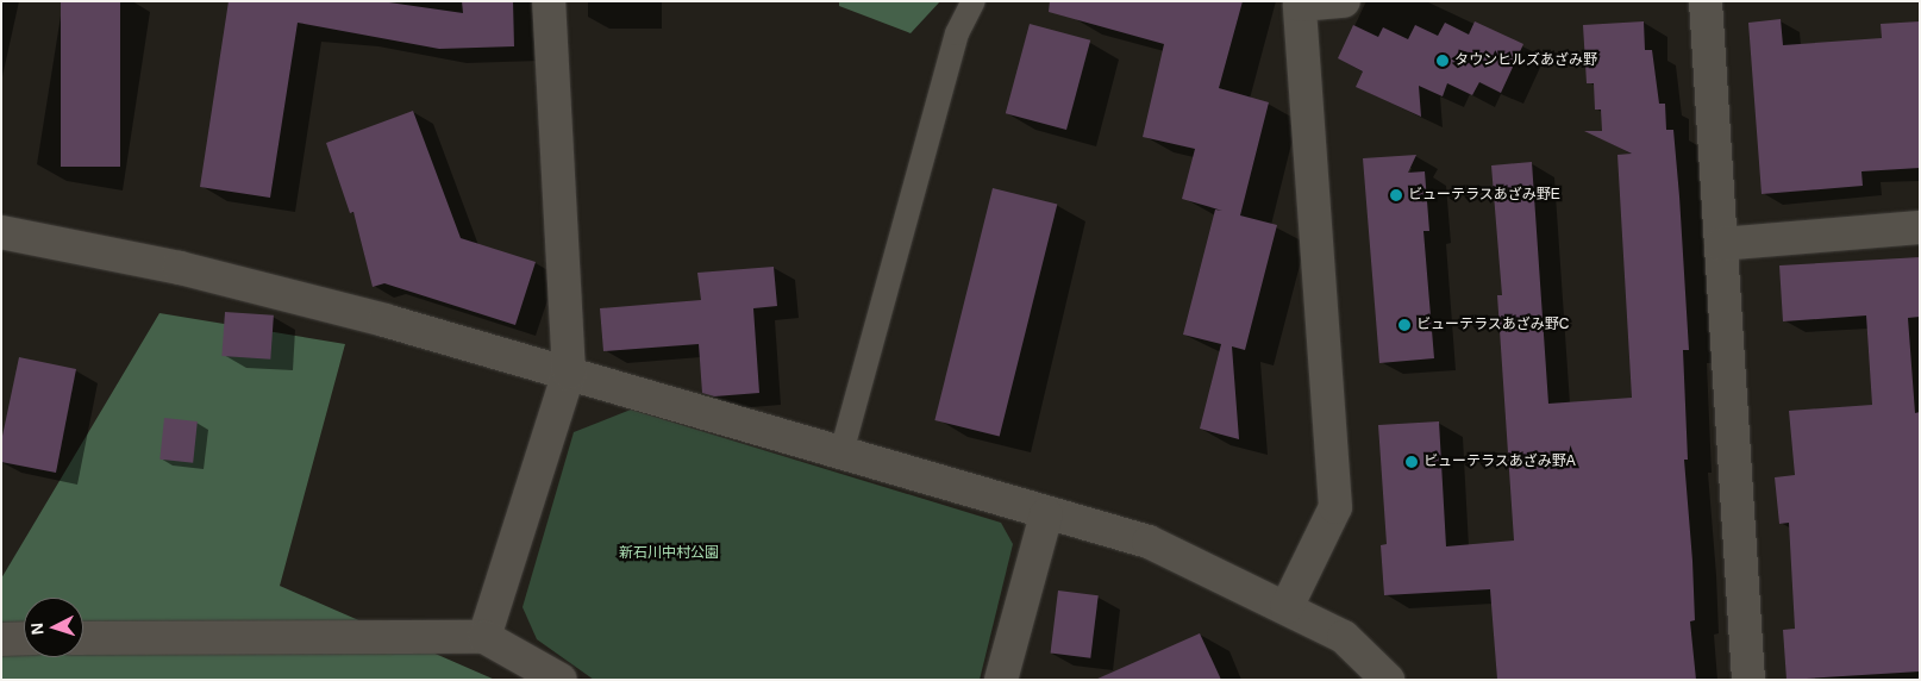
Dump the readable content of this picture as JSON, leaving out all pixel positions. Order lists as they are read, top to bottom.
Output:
{
  "parks": ["新石川中村公園"],
  "places": [
    "タウンヒルズあざみ野",
    "ビューテラスあざみ野E",
    "ビューテラスあざみ野C",
    "ビューテラスあざみ野A"
  ],
  "north": "left"
}
